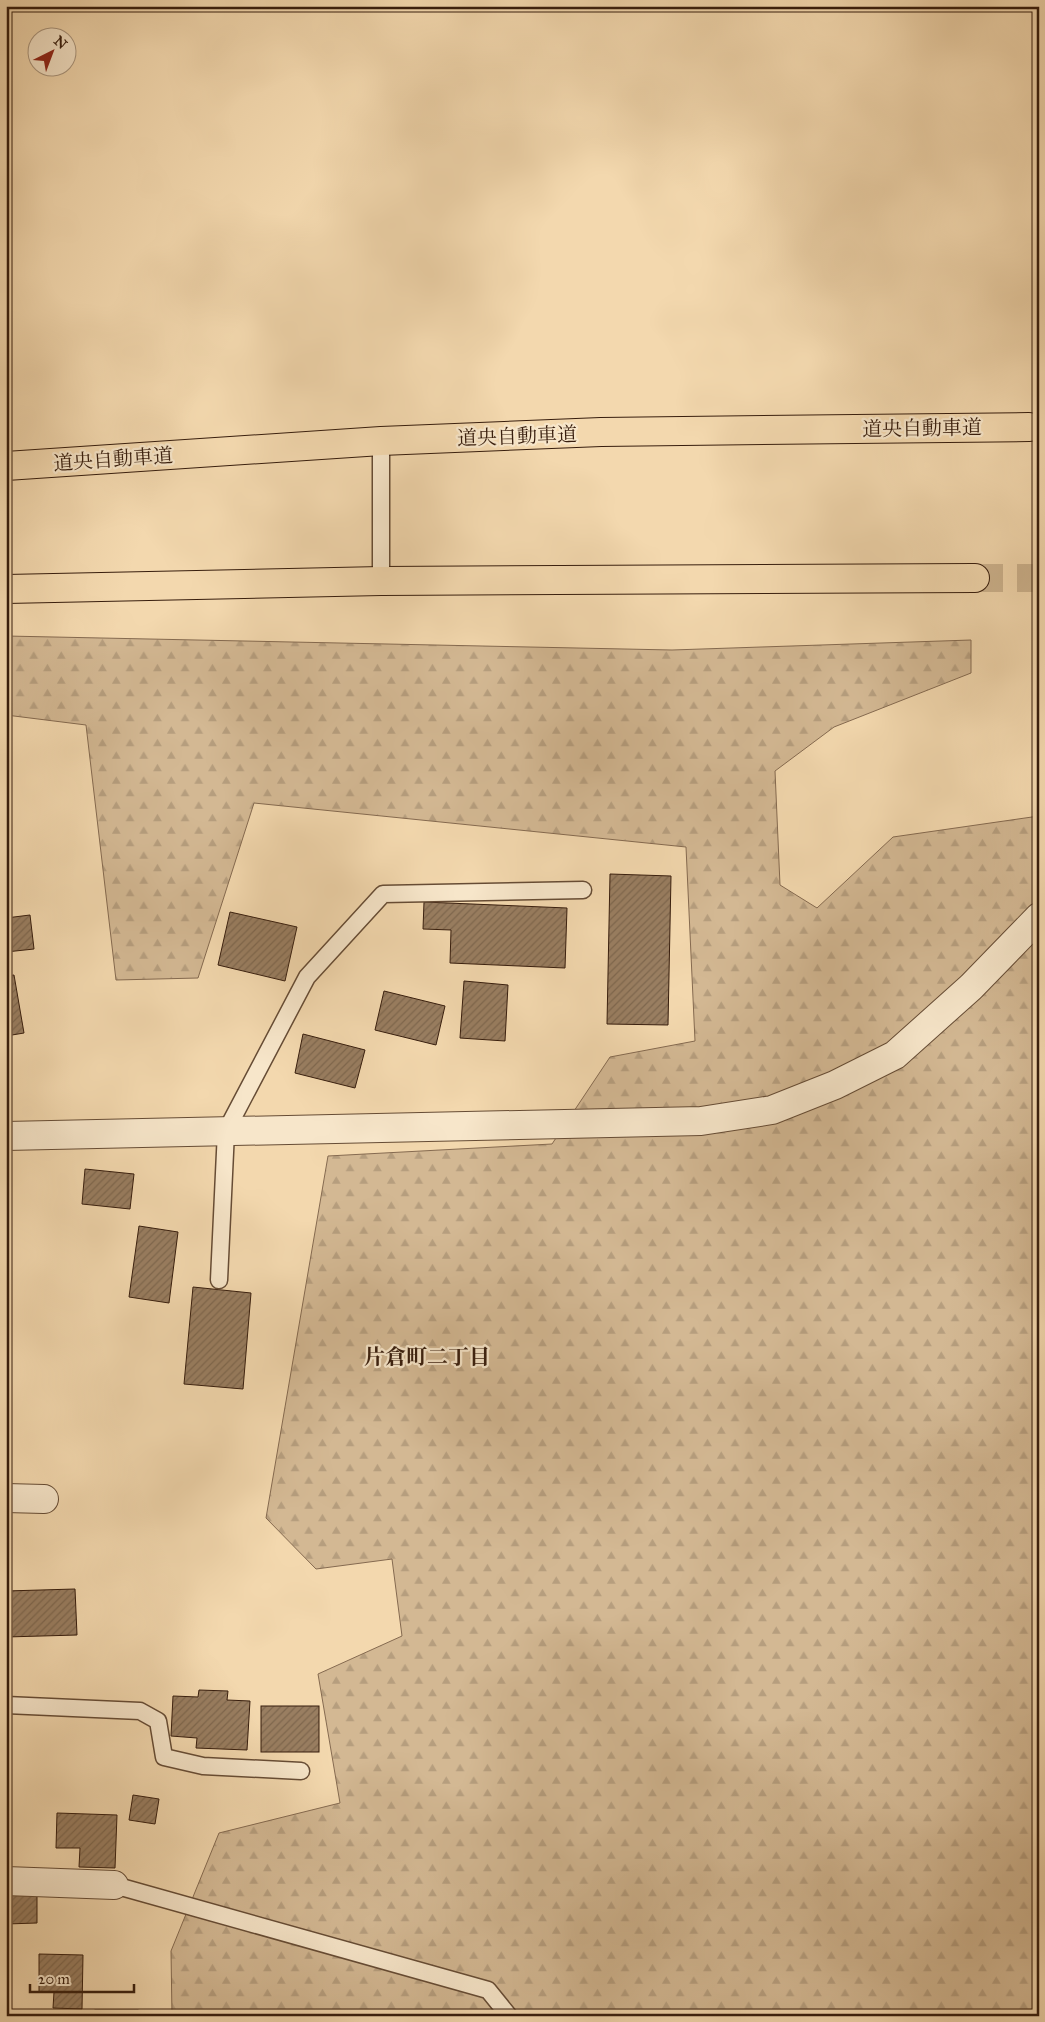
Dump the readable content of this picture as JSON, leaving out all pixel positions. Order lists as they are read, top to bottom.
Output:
{
  "streets": {
    "highway": ["道央自動車道"]
  },
  "districts": ["片倉町二丁目"],
  "scale_bar": "20 m",
  "north": "top right"
}
